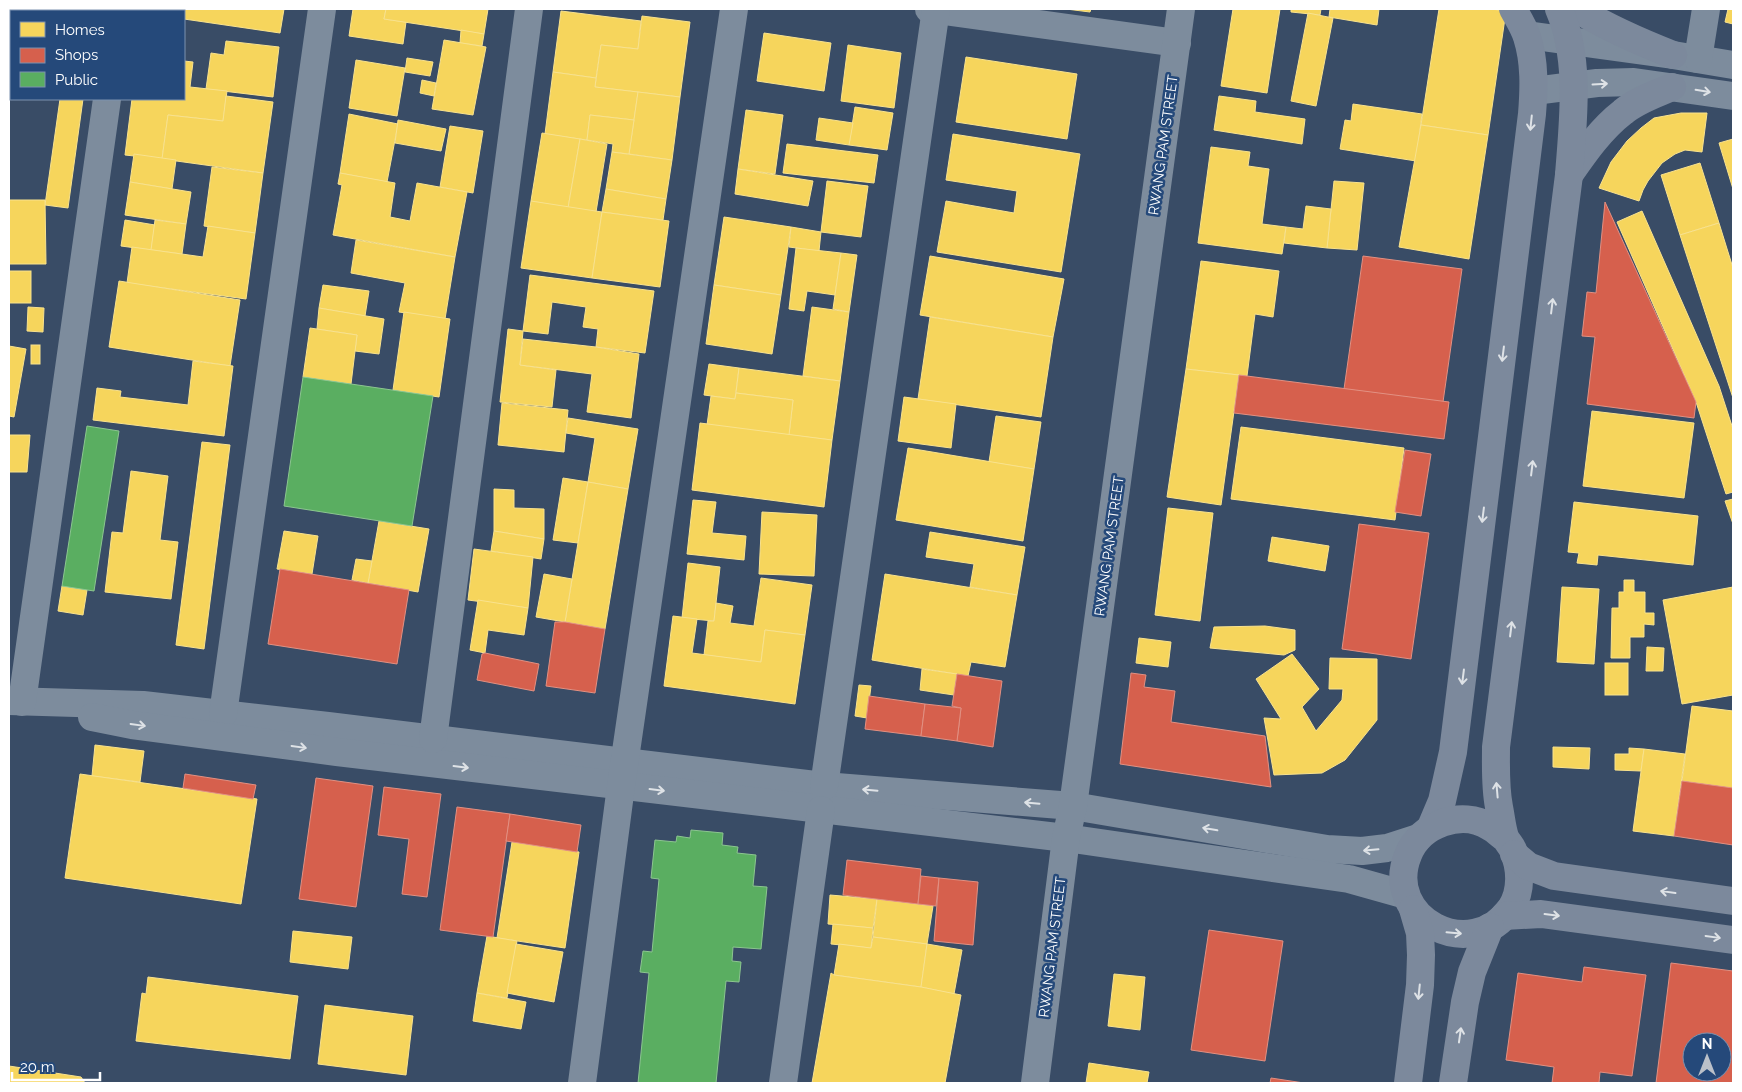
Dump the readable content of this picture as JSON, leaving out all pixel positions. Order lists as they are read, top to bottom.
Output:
{
  "streets": {
    "street": ["RWANG PAM STREET"]
  },
  "legend": ["Homes", "Shops", "Public"],
  "scale_bar": "20 m",
  "north": "top"
}
